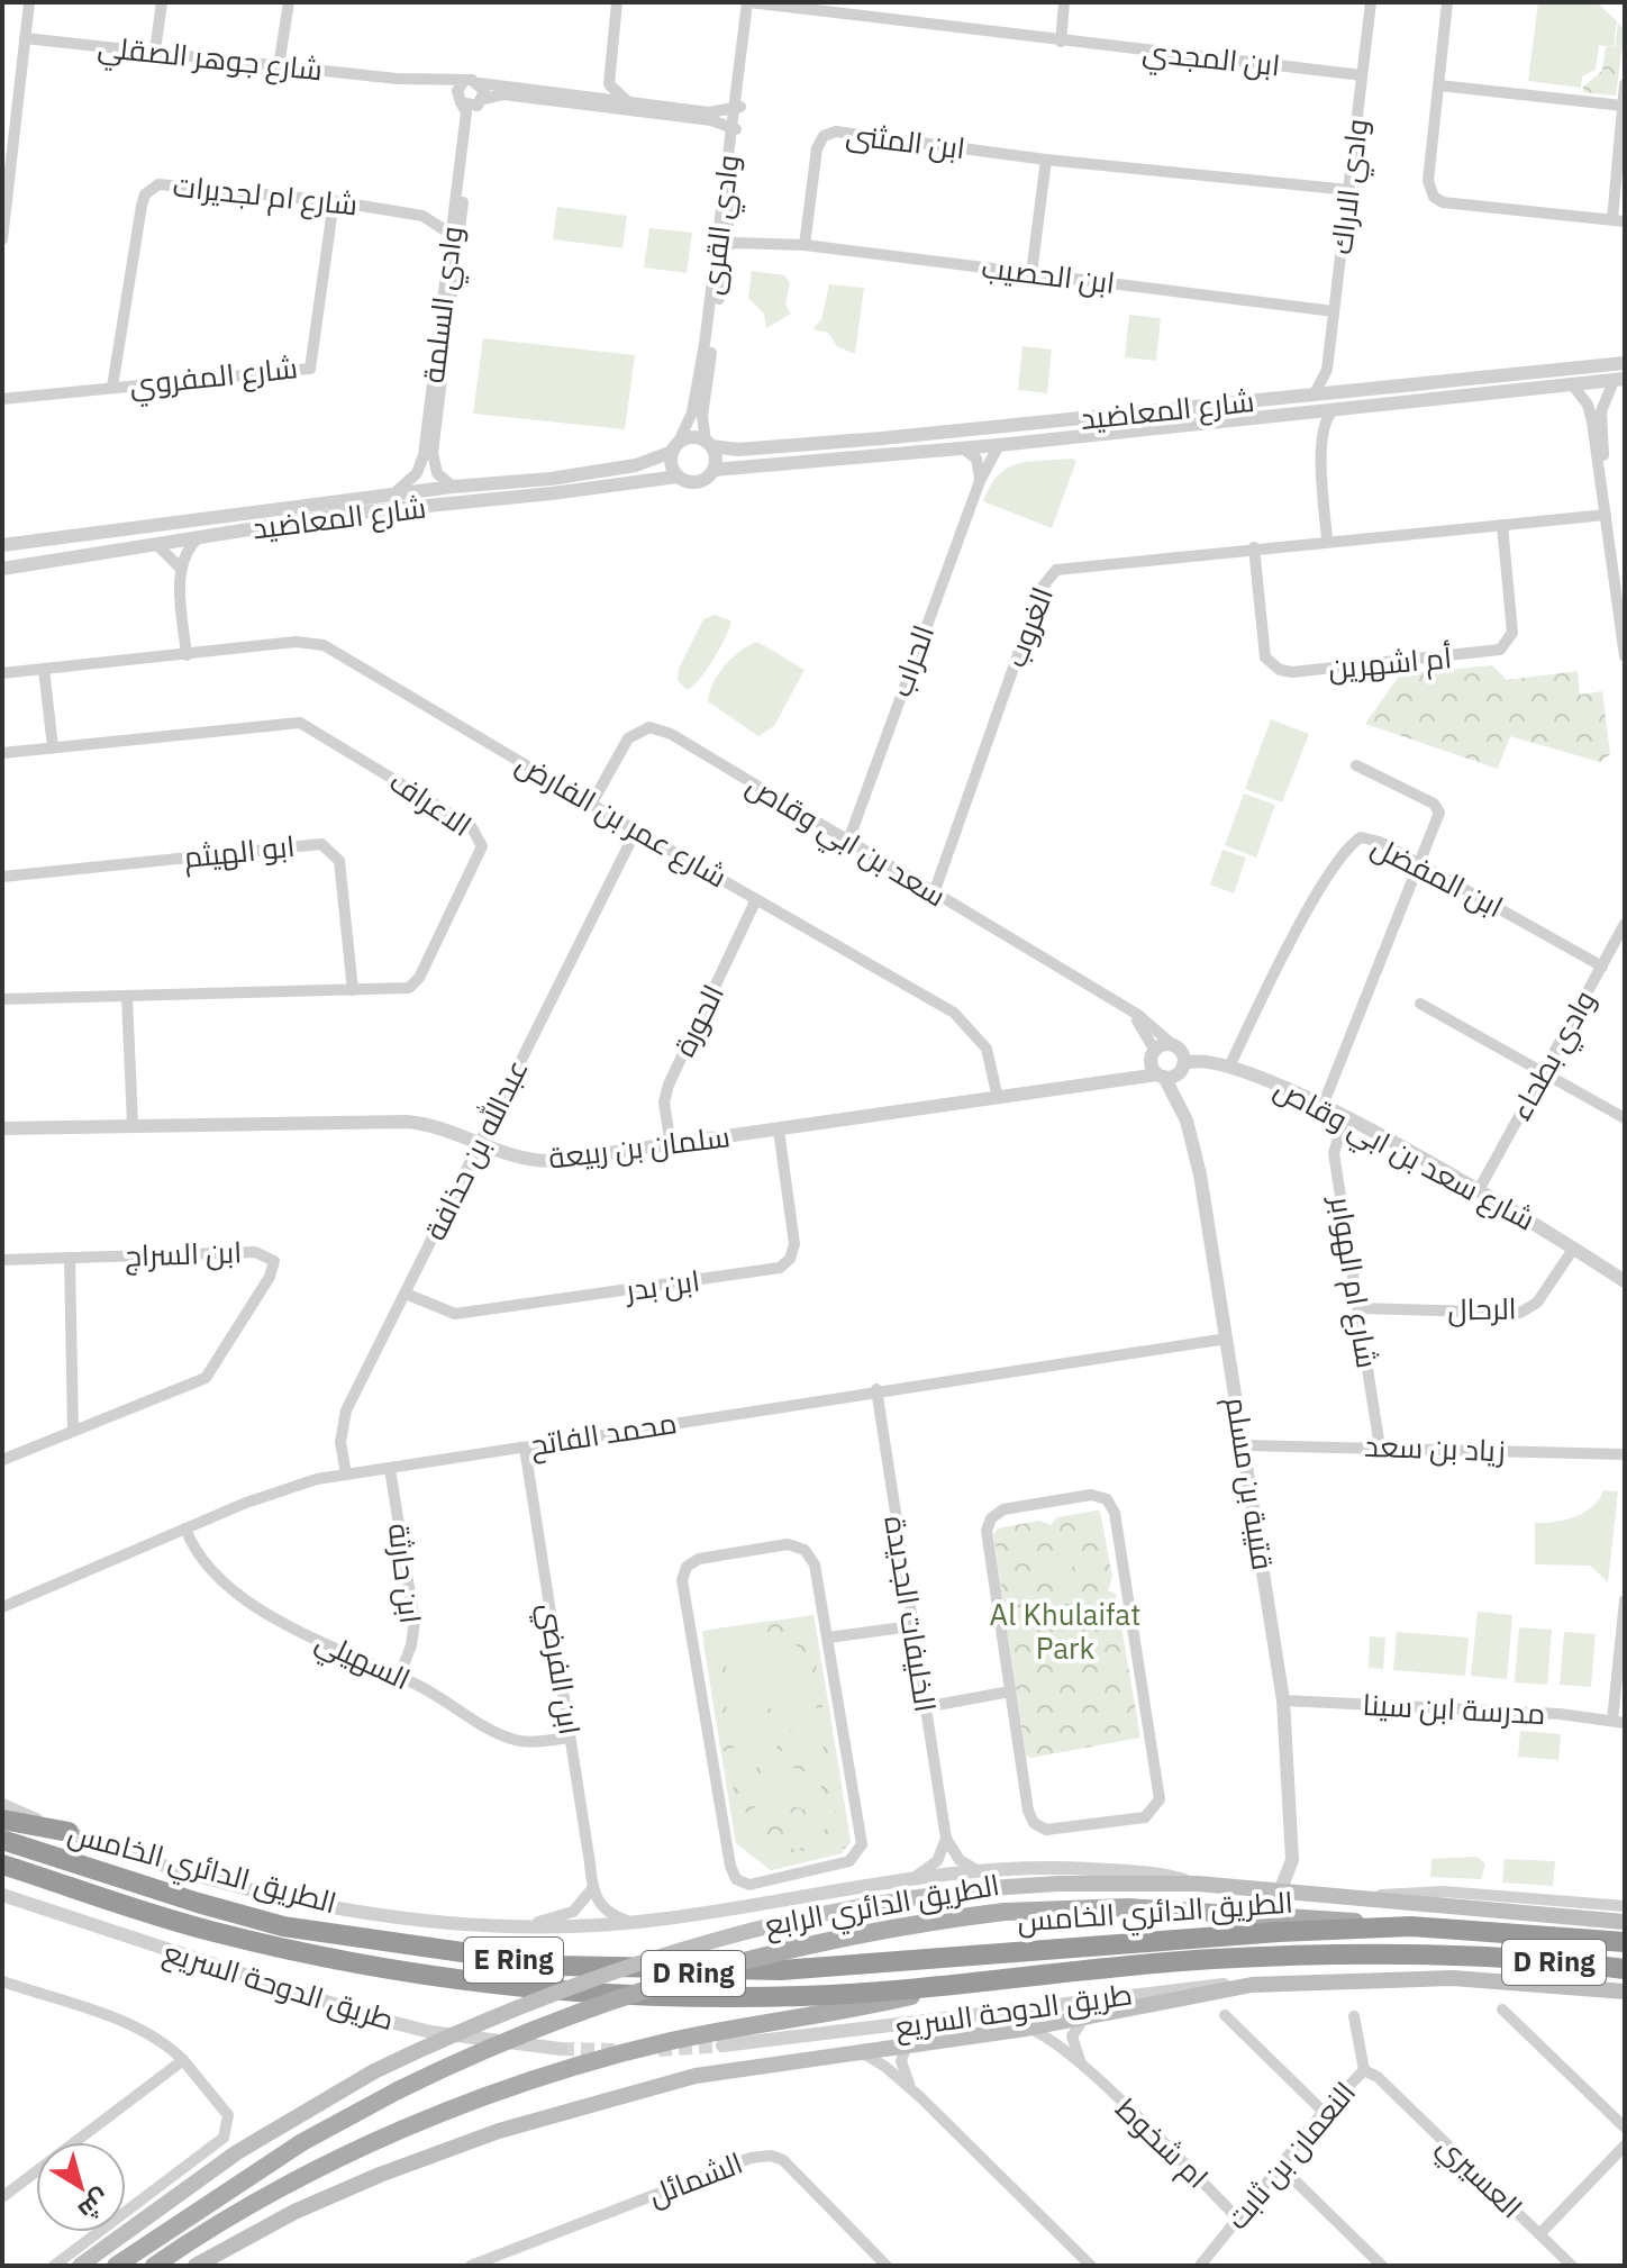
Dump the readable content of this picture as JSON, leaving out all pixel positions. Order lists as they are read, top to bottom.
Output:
{
  "streets": {
    "highway": [
      "الطريق الدائري الخامس",
      "الطريق الدائري الرابع",
      "E Ring",
      "D Ring"
    ],
    "street": [
      "شارع جوهر الصقلي",
      "ابن المجدي",
      "ابن المثنى",
      "وادي الاراك",
      "شارع ام لجديرات",
      "وادي القرى",
      "ابن الحصيب",
      "وادي السلمة",
      "شارع المفروي",
      "شارع المعاضيد",
      "الغروب",
      "الحراب",
      "أم اشهرين",
      "الاعراف",
      "شارع عمر بن الفارض",
      "سعد بن ابي وقاص",
      "ابو الهيثم",
      "ابن المفضل",
      "الحورة",
      "وادي بطحاء",
      "سلمان بن ربيعة",
      "عبدالله بن حذافة",
      "شارع سعد بن ابي وقاص",
      "ابن السراج",
      "شارع ام الهوابر",
      "ابن بدر",
      "الرحال",
      "محمد الفاتح",
      "زياد بن سعد",
      "قتيبة بن مسلم",
      "ابن حارثة",
      "الخليفات الجديدة",
      "السهيلي",
      "ابن الفرضي",
      "مدرسة ابن سينا",
      "طريق الدوحة السريع",
      "ام شخوط",
      "النعمان بن ثابت",
      "العسيري",
      "الشمائل"
    ]
  },
  "crossings": [
    ["شارع جوهر الصقلي", "وادي السلمة"],
    ["ابن المجدي", "وادي الاراك"],
    ["ابن المجدي", "وادي القرى"],
    ["ابن المثنى", "وادي الاراك"],
    ["ابن المثنى", "ابن الحصيب"],
    ["وادي الاراك", "ابن الحصيب"],
    ["وادي الاراك", "شارع المعاضيد"],
    ["شارع ام لجديرات", "شارع المفروي"],
    ["وادي القرى", "ابن الحصيب"],
    ["وادي القرى", "شارع المعاضيد"],
    ["وادي السلمة", "شارع المعاضيد"],
    ["شارع المعاضيد", "الحراب"],
    ["الغروب", "أم اشهرين"],
    ["الغروب", "سعد بن ابي وقاص"],
    ["الحراب", "سعد بن ابي وقاص"],
    ["الاعراف", "ابو الهيثم"],
    ["شارع عمر بن الفارض", "سعد بن ابي وقاص"],
    ["شارع عمر بن الفارض", "الحورة"],
    ["شارع عمر بن الفارض", "سلمان بن ربيعة"],
    ["شارع عمر بن الفارض", "عبدالله بن حذافة"],
    ["سعد بن ابي وقاص", "شارع سعد بن ابي وقاص"],
    ["ابن المفضل", "وادي بطحاء"],
    ["ابن المفضل", "شارع سعد بن ابي وقاص"],
    ["الحورة", "سلمان بن ربيعة"],
    ["وادي بطحاء", "شارع سعد بن ابي وقاص"],
    ["سلمان بن ربيعة", "عبدالله بن حذافة"],
    ["سلمان بن ربيعة", "شارع سعد بن ابي وقاص"],
    ["سلمان بن ربيعة", "ابن بدر"],
    ["سلمان بن ربيعة", "قتيبة بن مسلم"],
    ["عبدالله بن حذافة", "ابن بدر"],
    ["عبدالله بن حذافة", "محمد الفاتح"],
    ["شارع سعد بن ابي وقاص", "شارع ام الهوابر"],
    ["شارع سعد بن ابي وقاص", "الرحال"],
    ["شارع سعد بن ابي وقاص", "قتيبة بن مسلم"],
    ["شارع ام الهوابر", "الرحال"],
    ["شارع ام الهوابر", "زياد بن سعد"],
    ["محمد الفاتح", "قتيبة بن مسلم"],
    ["محمد الفاتح", "ابن حارثة"],
    ["محمد الفاتح", "الخليفات الجديدة"],
    ["محمد الفاتح", "السهيلي"],
    ["محمد الفاتح", "ابن الفرضي"],
    ["زياد بن سعد", "قتيبة بن مسلم"],
    ["قتيبة بن مسلم", "مدرسة ابن سينا"],
    ["قتيبة بن مسلم", "الطريق الدائري الرابع"],
    ["ابن حارثة", "السهيلي"],
    ["السهيلي", "ابن الفرضي"],
    ["الطريق الدائري الخامس", "الطريق الدائري الرابع"],
    ["الطريق الدائري الخامس", "D Ring"],
    ["D Ring", "طريق الدوحة السريع"],
    ["D Ring", "ام شخوط"],
    ["ام شخوط", "النعمان بن ثابت"],
    ["النعمان بن ثابت", "العسيري"]
  ],
  "parks": ["Al Khulaifat Park"],
  "north": "bottom right"
}
